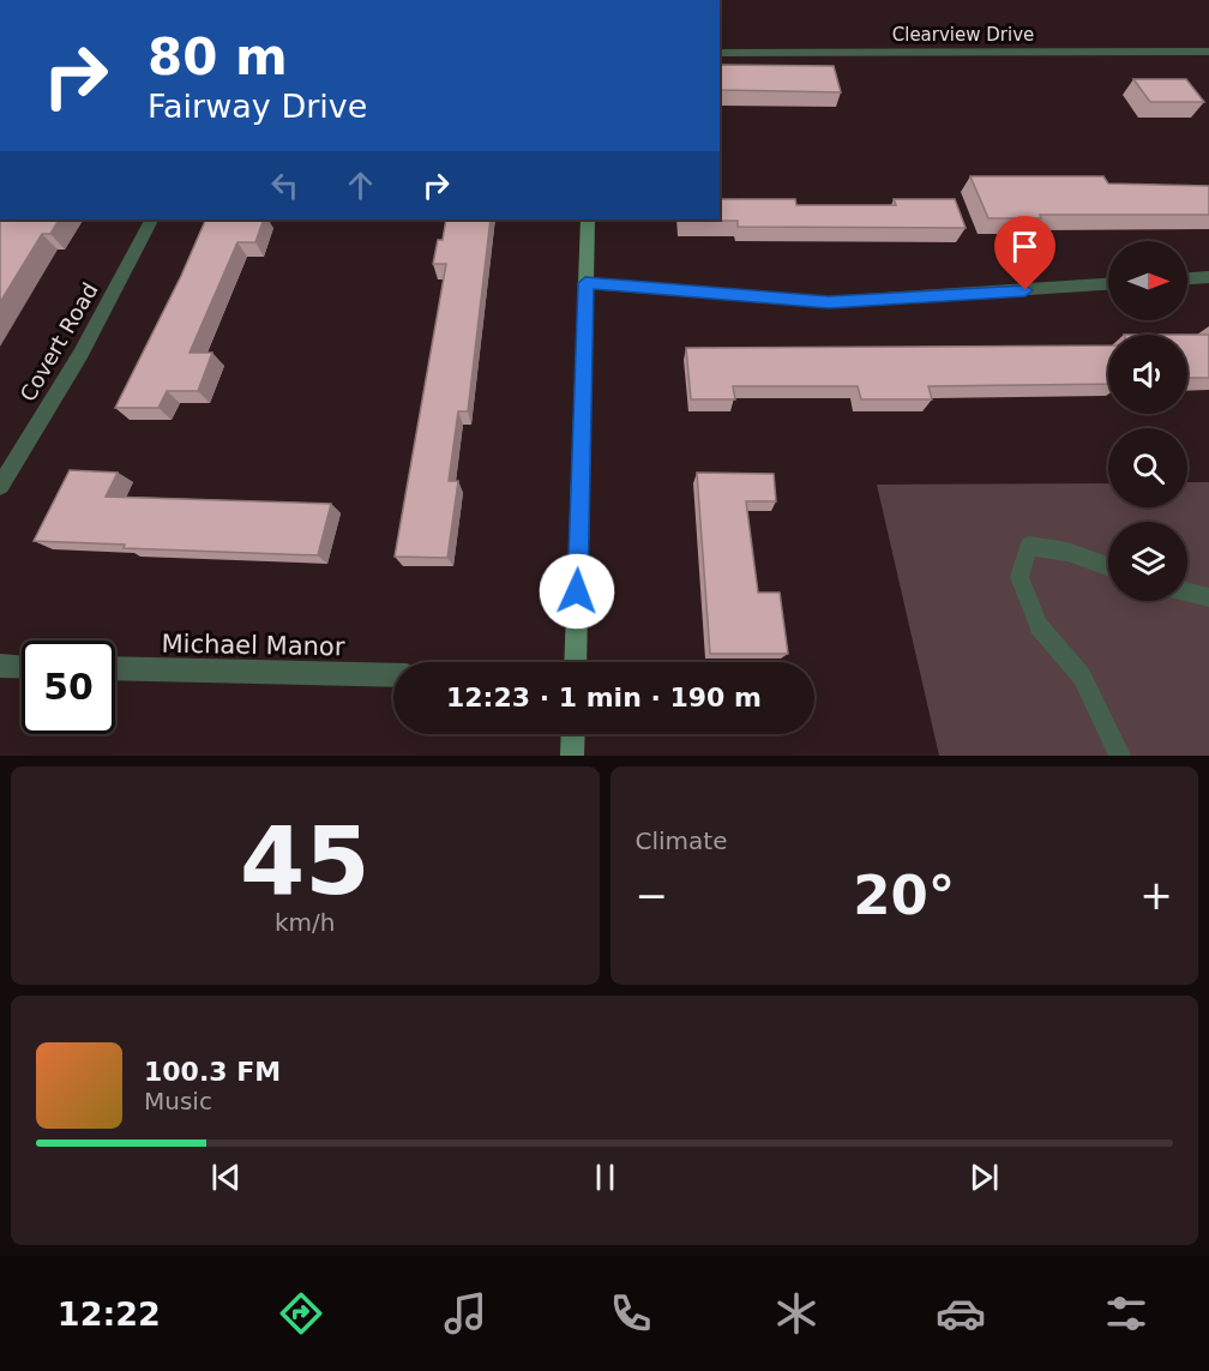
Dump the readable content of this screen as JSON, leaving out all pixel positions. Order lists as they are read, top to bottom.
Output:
{
  "streets": {
    "street": ["Clearview Drive", "Covert Road", "Michael Manor"]
  },
  "north": "right",
  "page": {
    "turn": ["80 m", "Fairway Drive"],
    "limit": "50",
    "trip": "12:23 · 1 min · 190 m",
    "tile": [
      ["45", "km/h"],
      "Climate"
    ],
    "heat": ["−", "20°", "+"],
    "song": ["100.3 FM", "Music"],
    "tabs": "12:22"
  }
}
